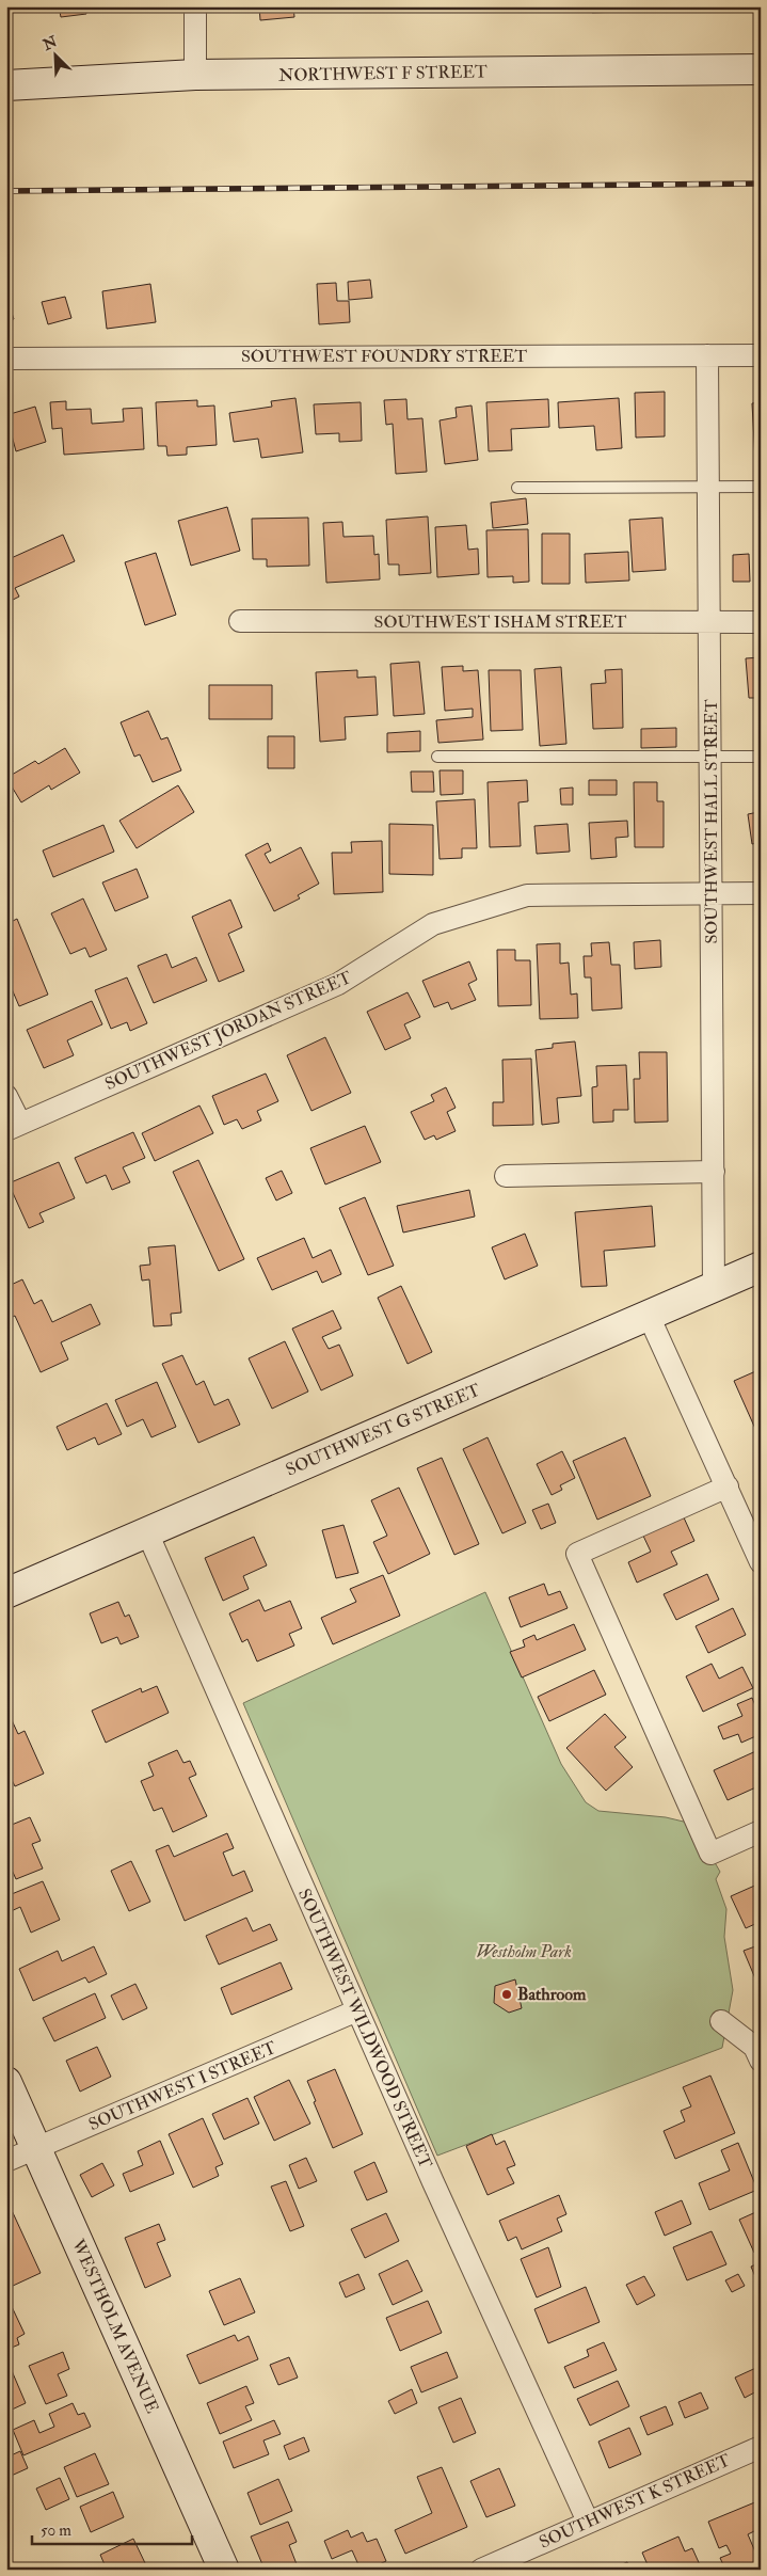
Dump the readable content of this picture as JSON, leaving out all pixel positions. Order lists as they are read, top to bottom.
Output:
{
  "streets": {
    "street": [
      "NORTHWEST F STREET",
      "SOUTHWEST FOUNDRY STREET",
      "SOUTHWEST ISHAM STREET",
      "SOUTHWEST HALL STREET",
      "SOUTHWEST JORDAN STREET",
      "SOUTHWEST G STREET",
      "SOUTHWEST WILDWOOD STREET",
      "SOUTHWEST I STREET",
      "WESTHOLM AVENUE",
      "SOUTHWEST K STREET"
    ]
  },
  "crossings": [
    ["SOUTHWEST FOUNDRY STREET", "SOUTHWEST HALL STREET"],
    ["SOUTHWEST ISHAM STREET", "SOUTHWEST HALL STREET"],
    ["SOUTHWEST HALL STREET", "SOUTHWEST JORDAN STREET"],
    ["SOUTHWEST HALL STREET", "SOUTHWEST G STREET"],
    ["SOUTHWEST G STREET", "SOUTHWEST WILDWOOD STREET"],
    ["SOUTHWEST WILDWOOD STREET", "SOUTHWEST I STREET"],
    ["SOUTHWEST WILDWOOD STREET", "SOUTHWEST K STREET"],
    ["SOUTHWEST I STREET", "WESTHOLM AVENUE"]
  ],
  "parks": ["Westholm Park"],
  "places": ["Bathroom"],
  "scale_bar": "50 m",
  "north": "top left"
}
